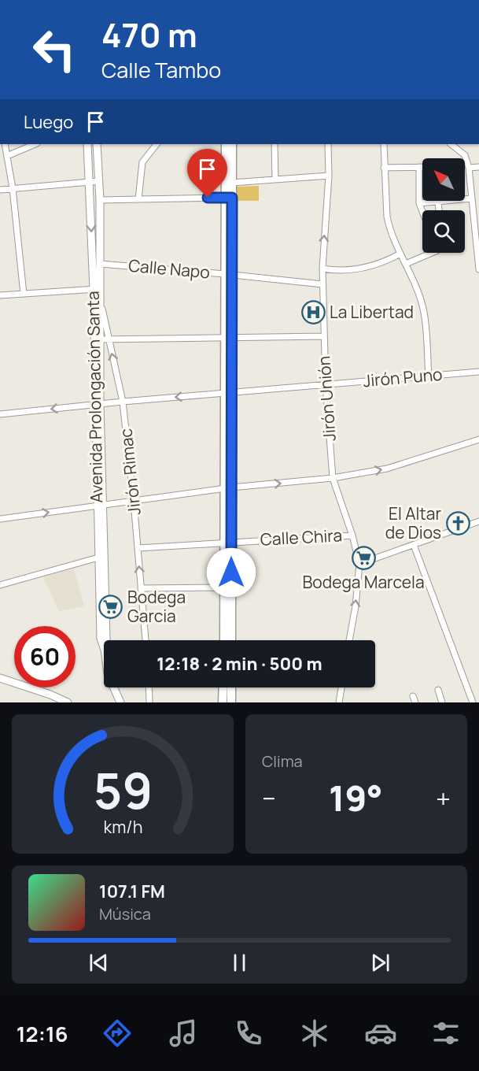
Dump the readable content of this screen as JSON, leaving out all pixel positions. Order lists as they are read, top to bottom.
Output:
{
  "streets": {
    "street": [
      "Calle Napo",
      "Jirón Puno",
      "Avenida Prolongación Santa",
      "Jirón Unión",
      "Jirón Rimac",
      "Calle Chira"
    ]
  },
  "crossings": [
    ["Calle Napo", "Avenida Prolongación Santa"],
    ["Calle Napo", "Jirón Unión"],
    ["Jirón Puno", "Avenida Prolongación Santa"],
    ["Jirón Puno", "Jirón Unión"],
    ["Jirón Puno", "Jirón Rimac"],
    ["Avenida Prolongación Santa", "Jirón Rimac"],
    ["Jirón Unión", "Calle Chira"],
    ["Jirón Rimac", "Calle Chira"]
  ],
  "one_way": ["Jirón Puno"],
  "places": {
    "hospital": ["La Libertad"],
    "church": ["El Altar de Dios"],
    "supermarket": ["Bodega Marcela", "Bodega Garcia"]
  },
  "north": "top left",
  "page": {
    "turn": ["470 m", "Calle Tambo"],
    "then": "Luego",
    "limit": "60",
    "trip": "12:18 · 2 min · 500 m",
    "tile": "Clima",
    "heat": ["−", "19°", "+"],
    "song": ["107.1 FM", "Música"],
    "tabs": "12:16",
    "gauge": ["59", "km/h"]
  }
}
